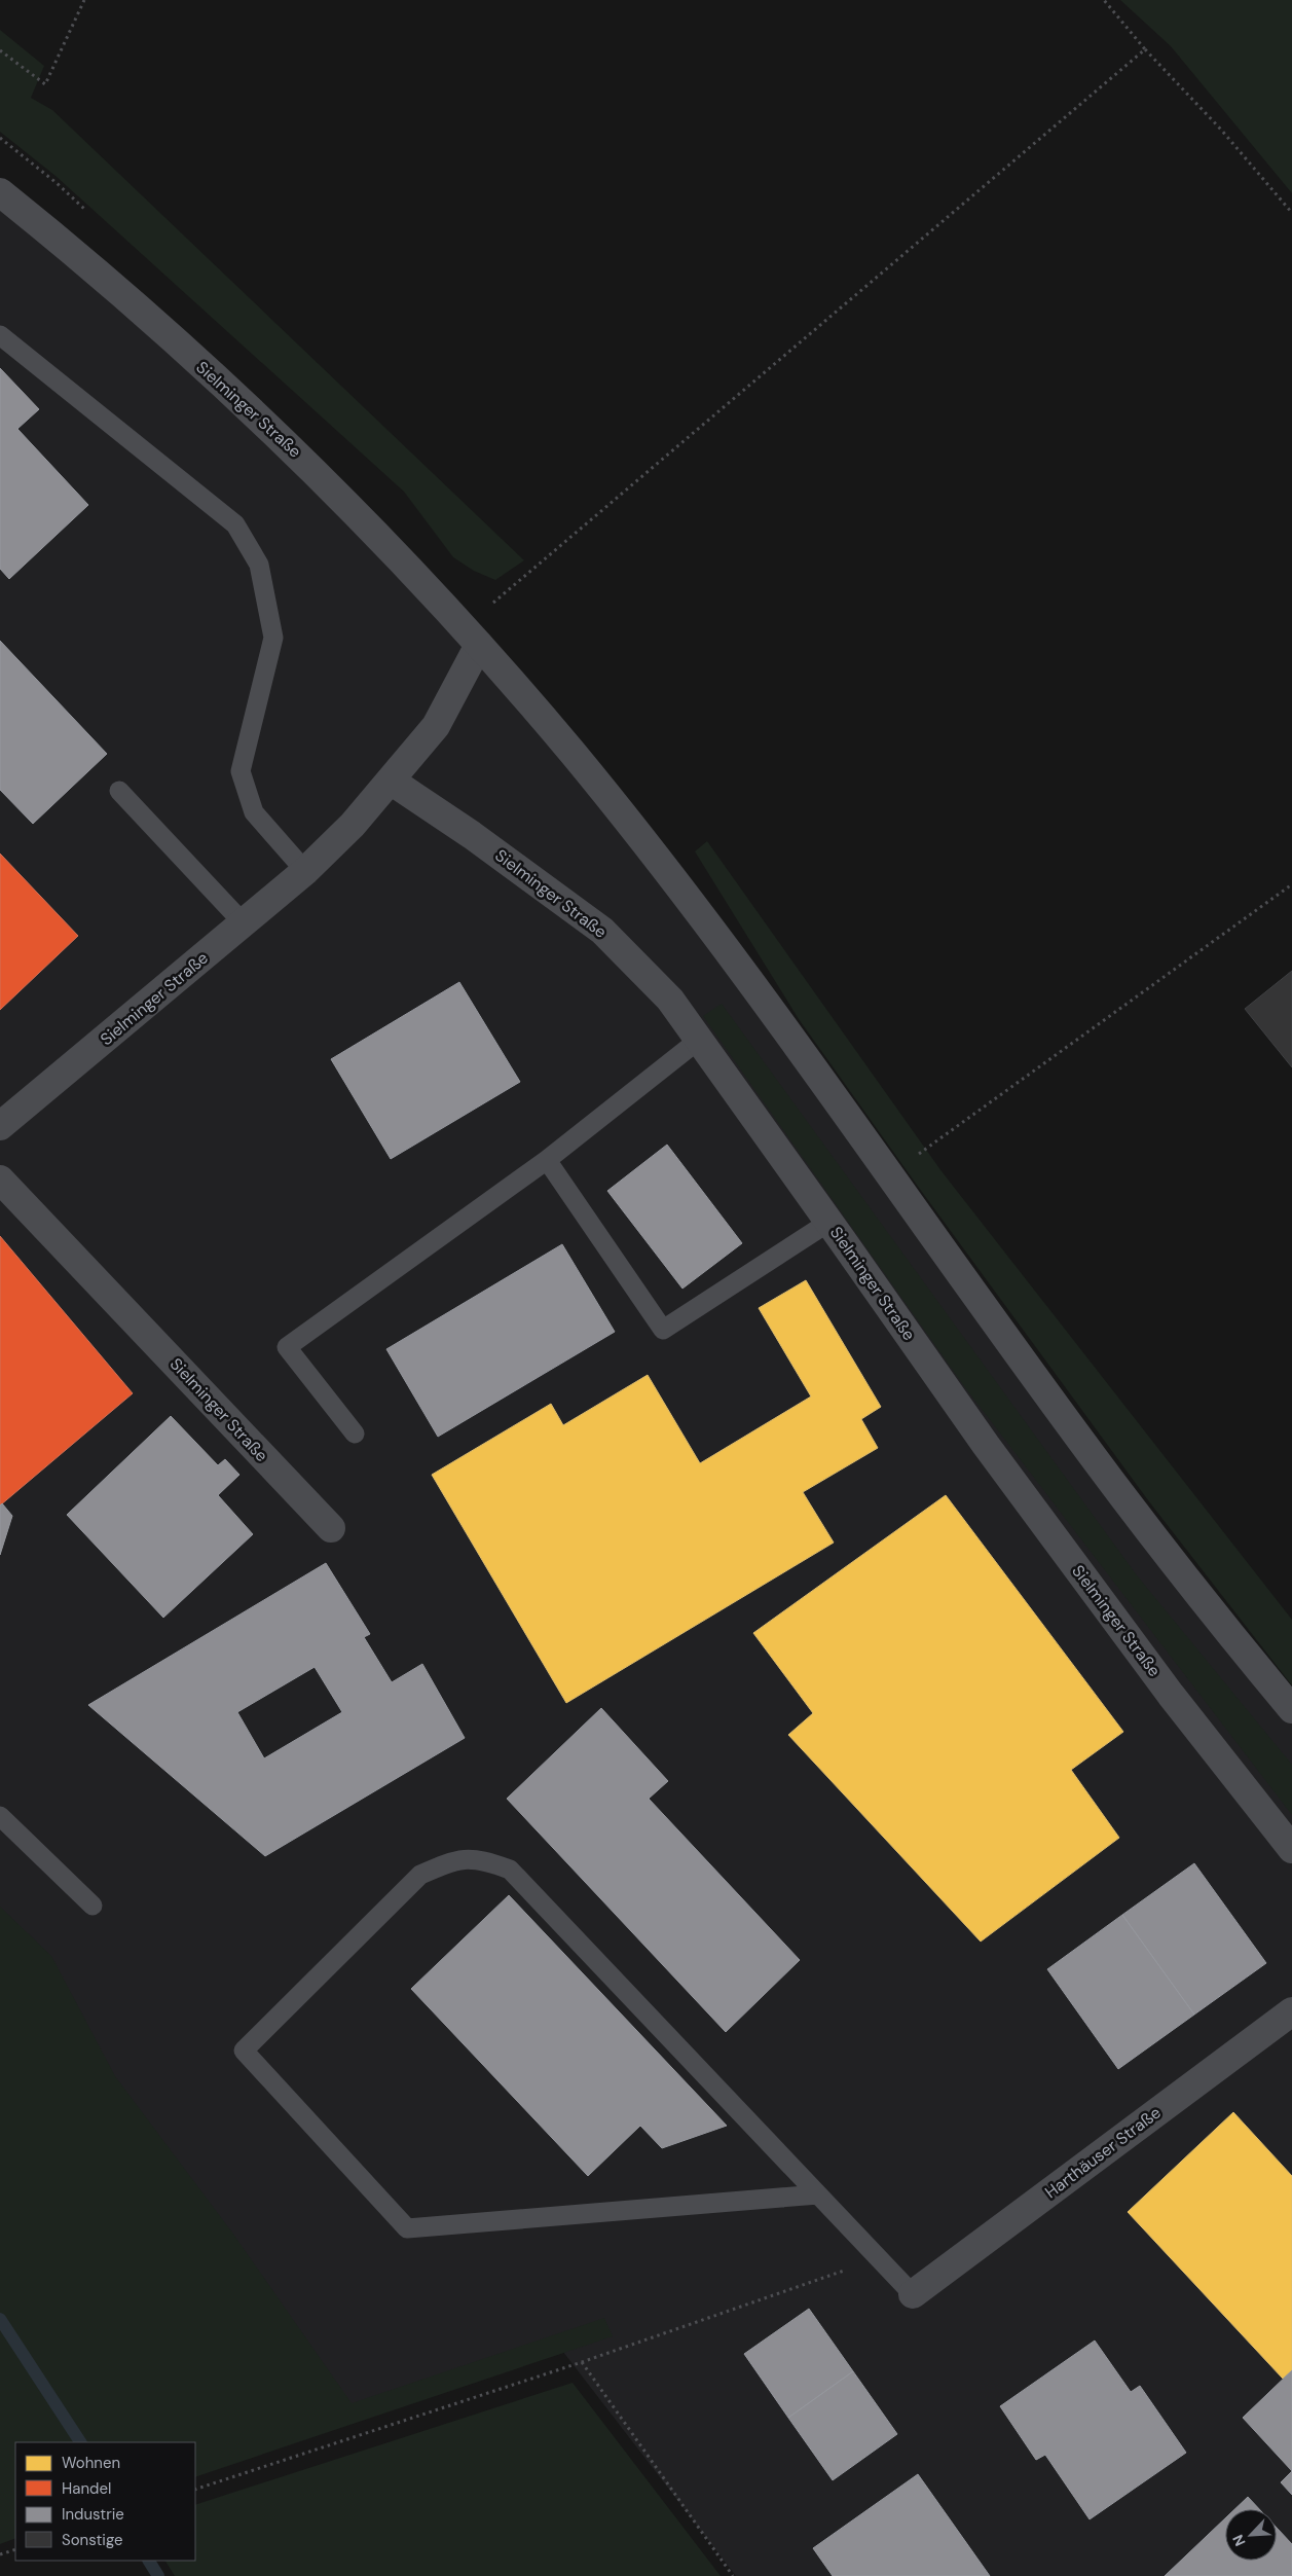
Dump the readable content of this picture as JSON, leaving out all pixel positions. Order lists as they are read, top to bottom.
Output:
{
  "streets": {
    "street": ["Sielminger Straße", "Harthäuser Straße"]
  },
  "legend": [
    "Wohnen",
    "Handel",
    "Industrie",
    "Sonstige"
  ],
  "north": "bottom left"
}
